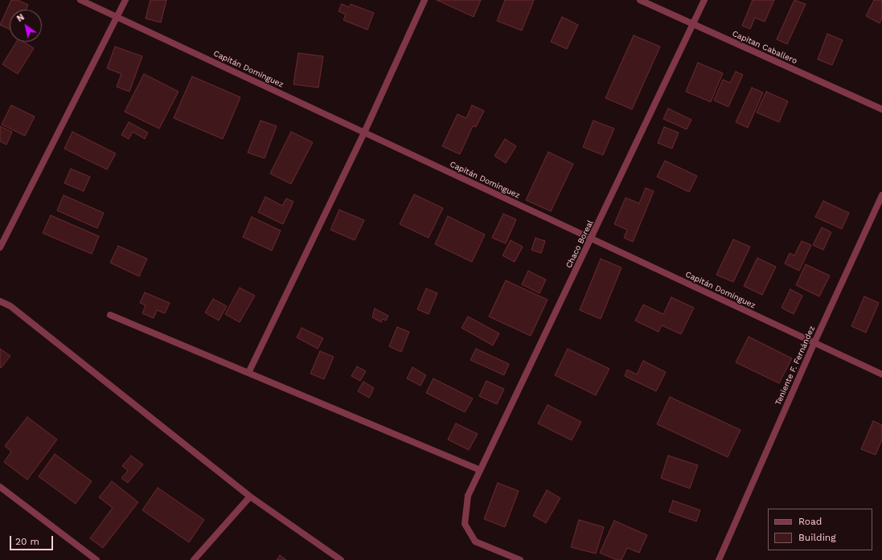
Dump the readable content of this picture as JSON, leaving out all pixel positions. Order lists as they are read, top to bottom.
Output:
{
  "streets": {
    "street": [
      "Capitan Caballero",
      "Capitán Dominguez",
      "Chaco Boreal",
      "Teniente F. Fernández"
    ]
  },
  "crossings": [
    ["Capitan Caballero", "Chaco Boreal"],
    ["Capitán Dominguez", "Chaco Boreal"],
    ["Capitán Dominguez", "Teniente F. Fernández"]
  ],
  "legend": ["Road", "Building"],
  "scale_bar": "20 m",
  "north": "top left"
}
